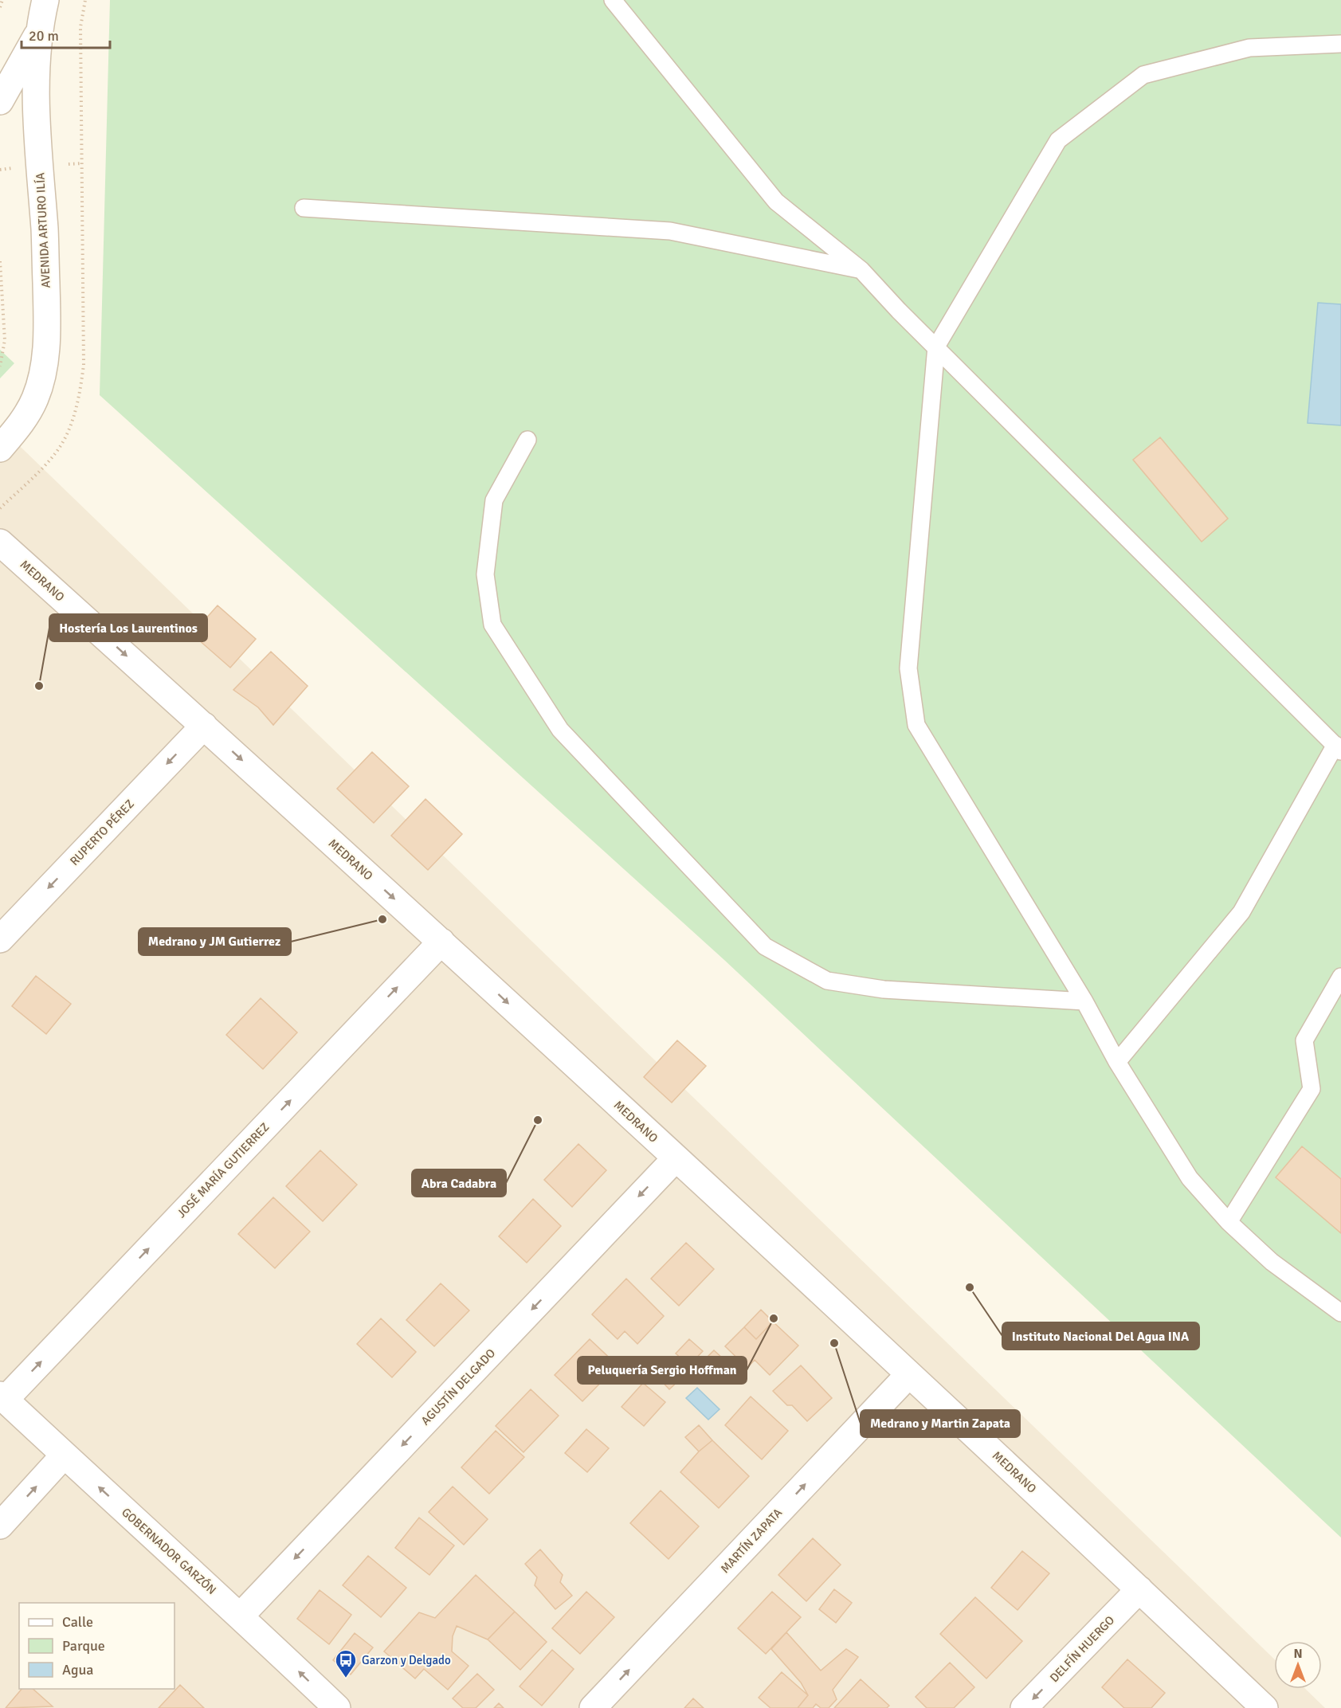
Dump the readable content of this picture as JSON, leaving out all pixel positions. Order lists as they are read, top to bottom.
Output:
{
  "streets": {
    "street": [
      "AVENIDA ARTURO ILÍA",
      "MEDRANO",
      "RUPERTO PÉREZ",
      "JOSÉ MARÍA GUTIERREZ",
      "AGUSTÍN DELGADO",
      "MARTÍN ZAPATA",
      "GOBERNADOR GARZÓN",
      "DELFÍN HUERGO"
    ]
  },
  "crossings": [
    ["MEDRANO", "RUPERTO PÉREZ"],
    ["MEDRANO", "JOSÉ MARÍA GUTIERREZ"],
    ["MEDRANO", "AGUSTÍN DELGADO"],
    ["MEDRANO", "MARTÍN ZAPATA"],
    ["MEDRANO", "DELFÍN HUERGO"],
    ["JOSÉ MARÍA GUTIERREZ", "GOBERNADOR GARZÓN"],
    ["AGUSTÍN DELGADO", "GOBERNADOR GARZÓN"]
  ],
  "one_way": [
    "MEDRANO",
    "RUPERTO PÉREZ",
    "JOSÉ MARÍA GUTIERREZ",
    "AGUSTÍN DELGADO",
    "MARTÍN ZAPATA",
    "GOBERNADOR GARZÓN",
    "DELFÍN HUERGO"
  ],
  "places": {
    "other": [
      "Hostería Los Laurentinos",
      "Medrano y JM Gutierrez",
      "Abra Cadabra",
      "Instituto Nacional Del Agua INA",
      "Peluquería Sergio Hoffman",
      "Medrano y Martin Zapata"
    ],
    "bus stop": ["Garzon y Delgado"]
  },
  "legend": ["Calle", "Parque", "Agua"],
  "scale_bar": "20 m",
  "north": "top"
}
